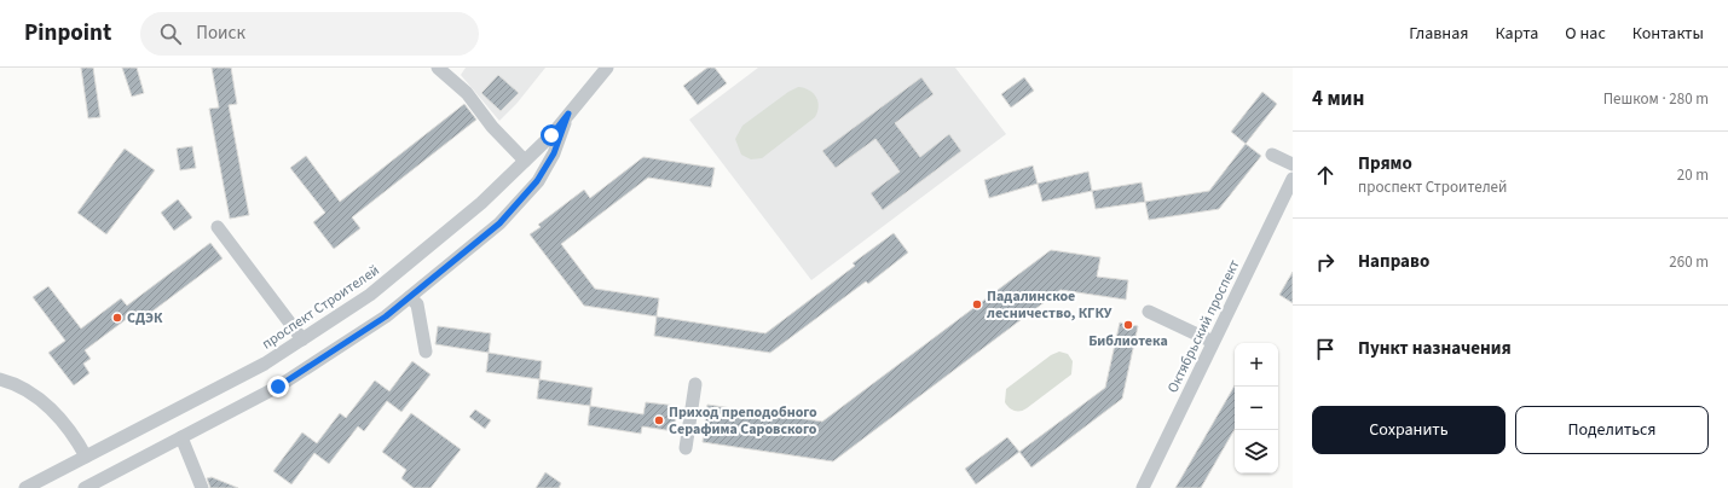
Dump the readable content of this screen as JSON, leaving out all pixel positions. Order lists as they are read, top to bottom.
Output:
{
  "streets": {
    "street": ["проспект Строителей", "Октябрьский проспект"]
  },
  "places": [
    "Падалинское лесничество, КГКУ",
    "СДЭК",
    "Библиотека",
    "Приход преподобного Серафима Саровского"
  ],
  "page": {
    "header": "Pinpoint",
    "search": "Поиск",
    "nav": [
      "Главная",
      "Карта",
      "О нас",
      "Контакты"
    ],
    "heading": ["4 мин", "Пешком · 280 m"],
    "list": [
      ["Прямо", "проспект Строителей", "20 m"],
      ["Направо", "260 m"],
      "Пункт назначения"
    ],
    "map_buttons": ["+", "−"],
    "buttons": ["Сохранить", "Поделиться"]
  }
}
